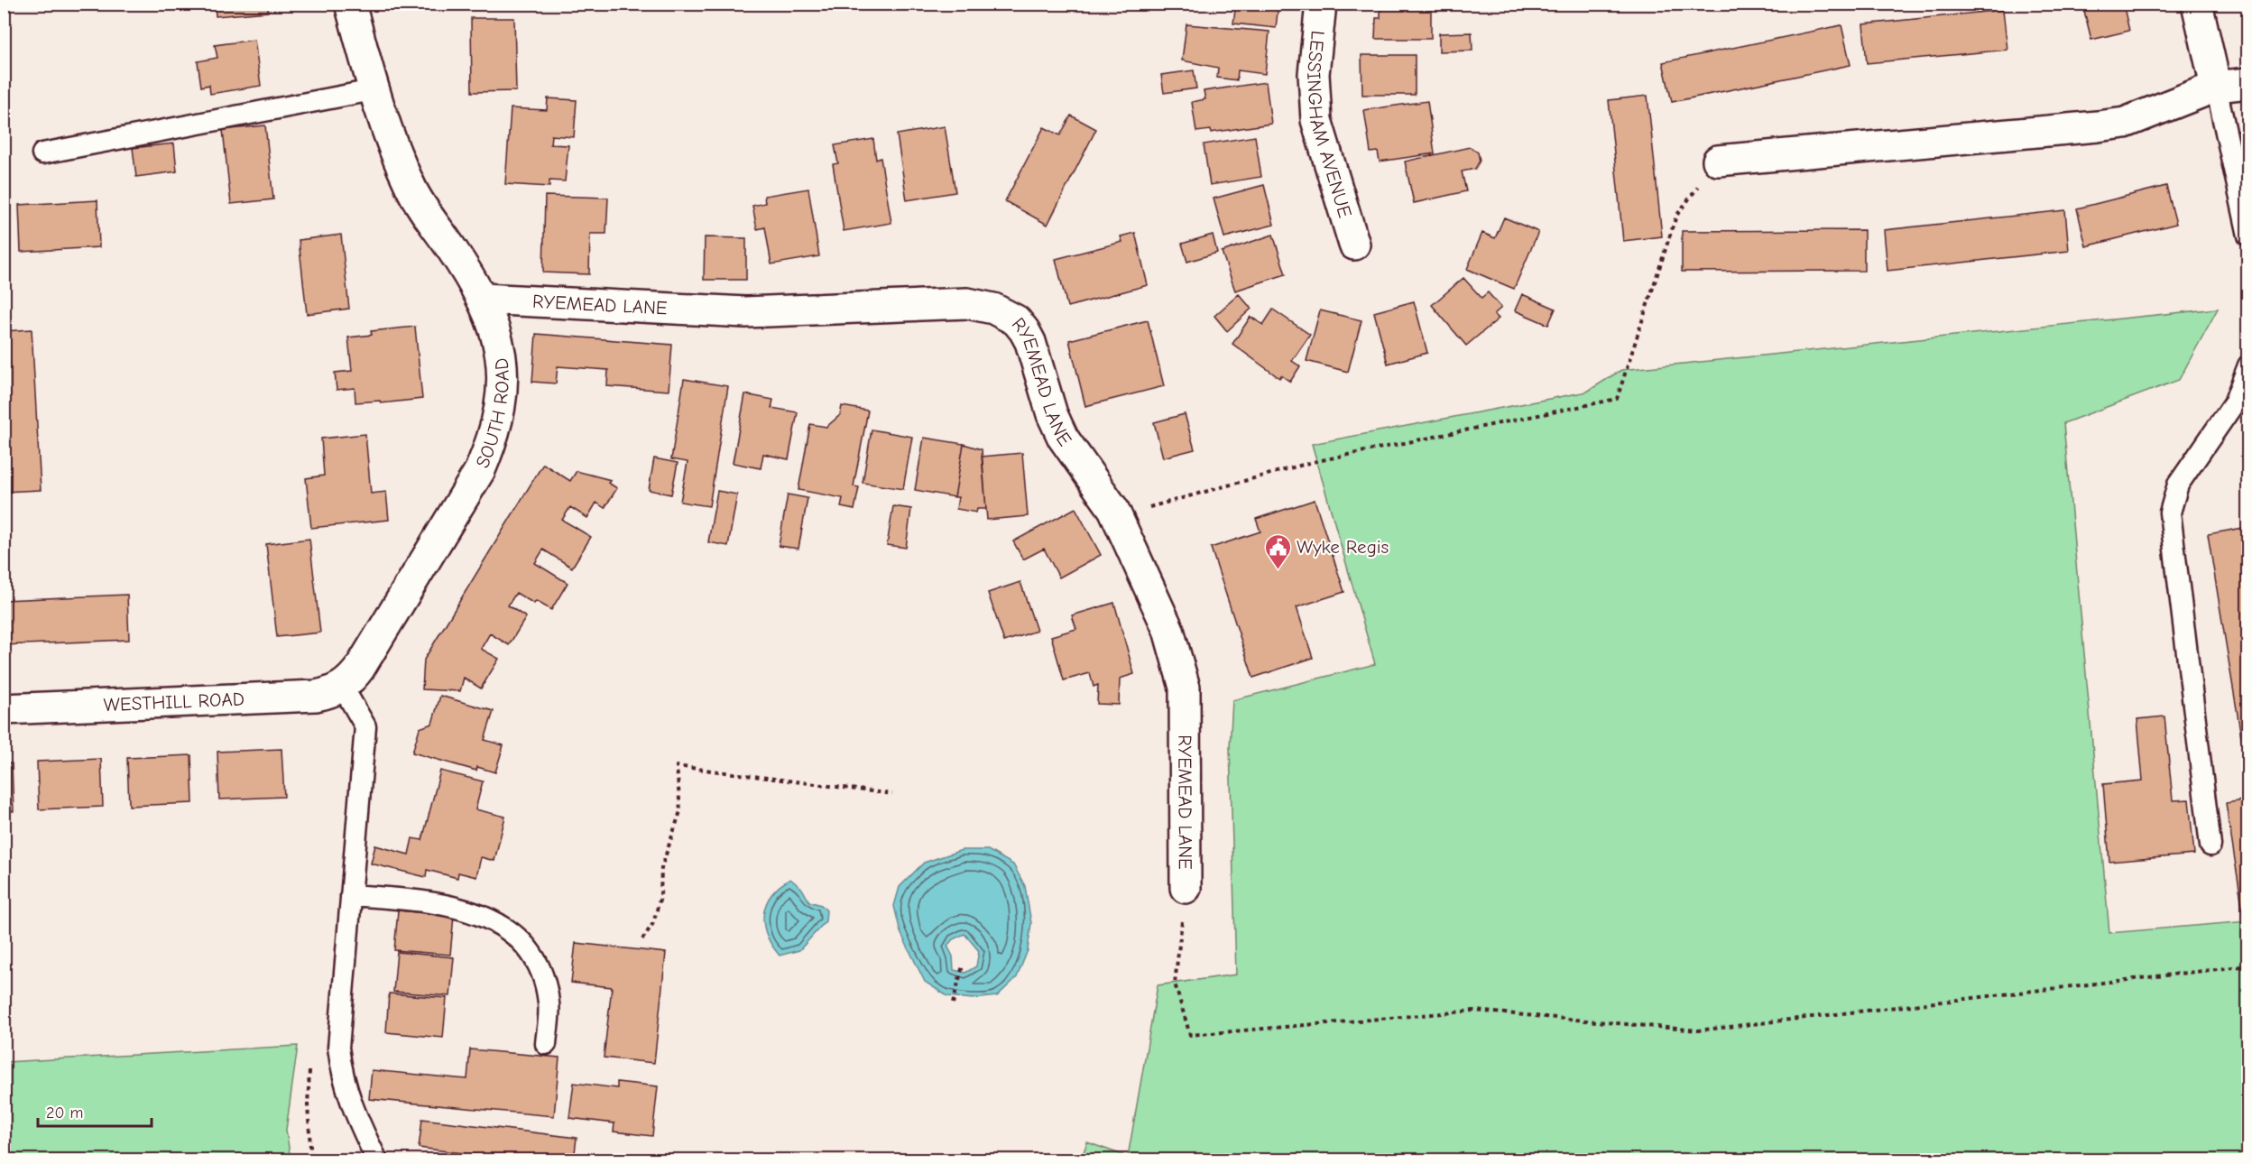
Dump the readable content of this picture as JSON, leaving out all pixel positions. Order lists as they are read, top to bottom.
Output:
{
  "streets": {
    "street": [
      "LESSINGHAM AVENUE",
      "RYEMEAD LANE",
      "SOUTH ROAD",
      "WESTHILL ROAD"
    ]
  },
  "crossings": [
    ["RYEMEAD LANE", "SOUTH ROAD"],
    ["SOUTH ROAD", "WESTHILL ROAD"]
  ],
  "places": {
    "public building": ["Wyke Regis"]
  },
  "scale_bar": "20 m"
}
